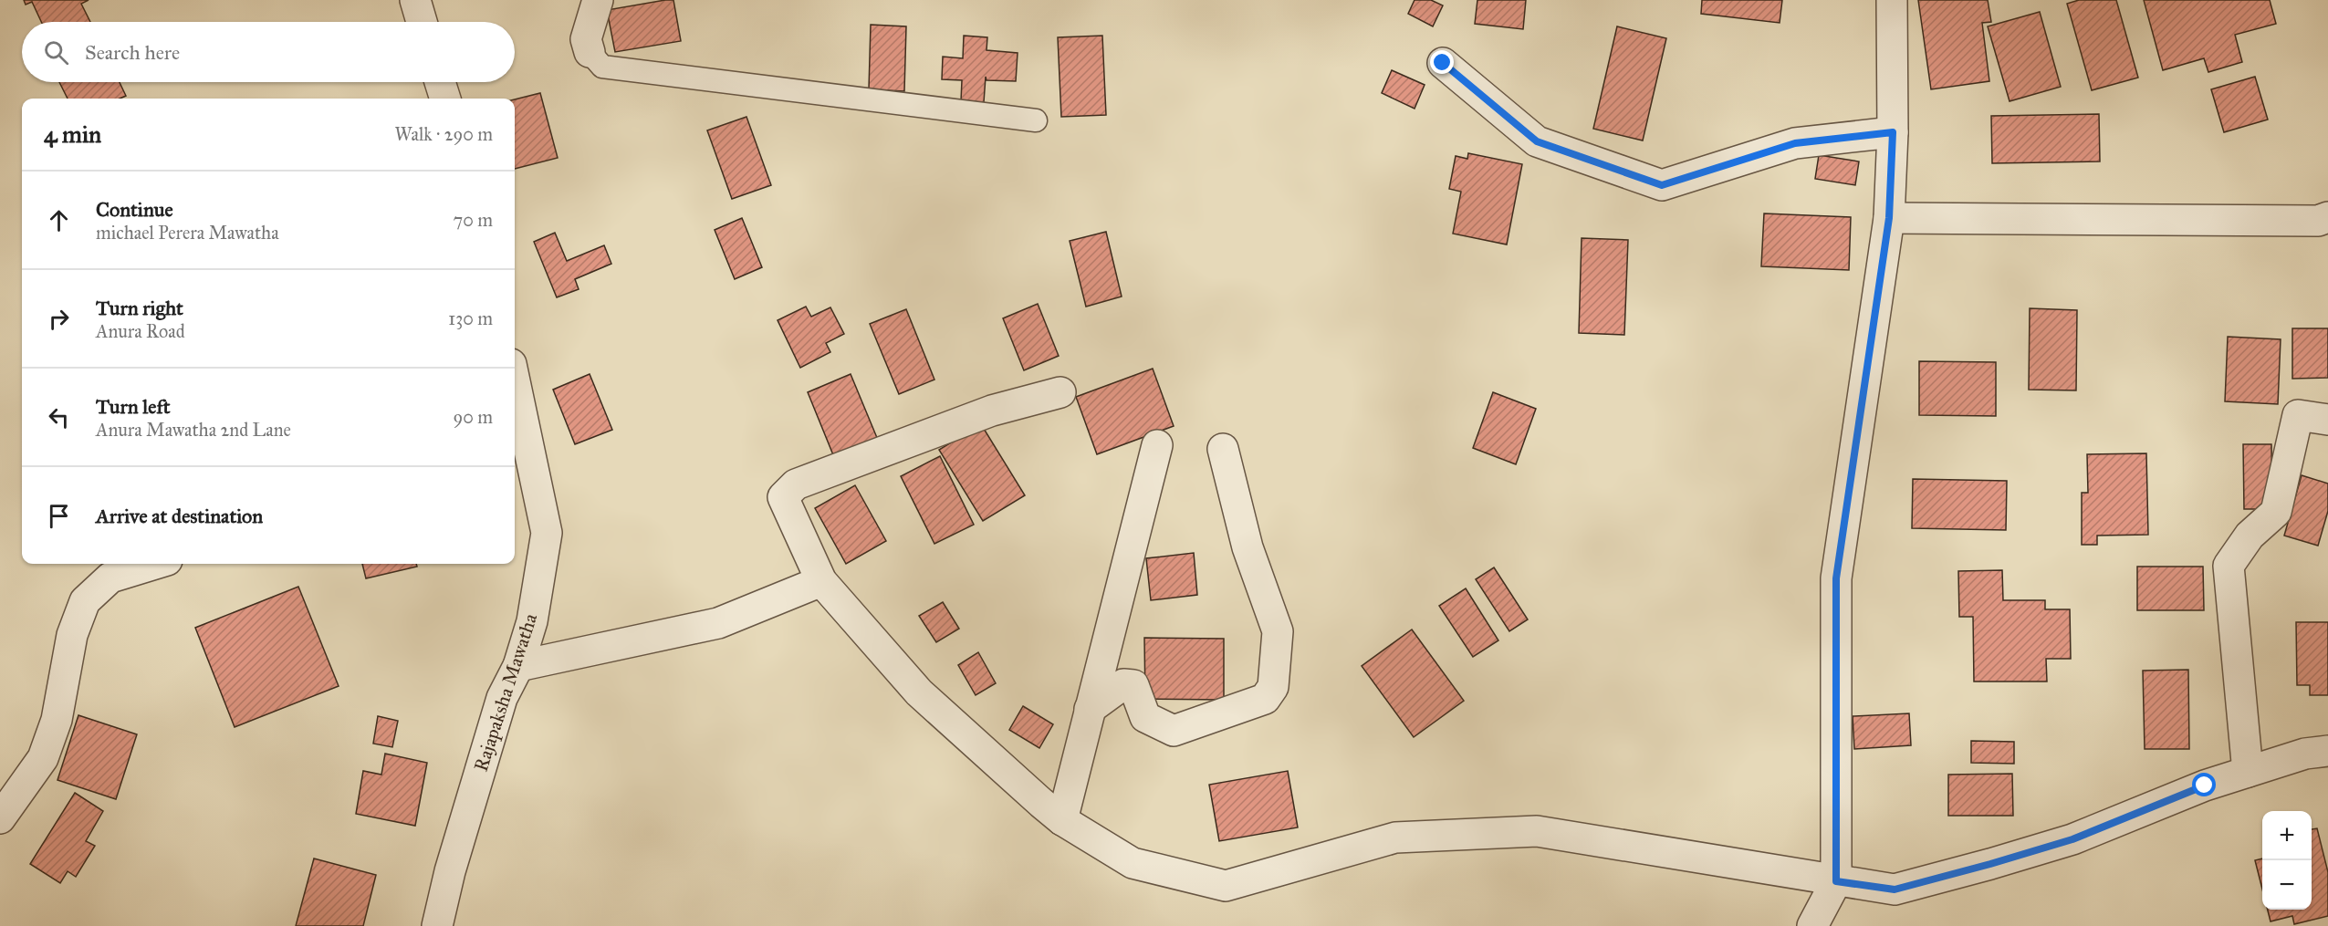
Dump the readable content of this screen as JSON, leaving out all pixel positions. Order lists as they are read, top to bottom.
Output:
{
  "streets": {
    "street": ["Rajapaksha Mawatha"]
  },
  "page": {
    "search": "Search here",
    "heading": ["4 min", "Walk · 290 m"],
    "list": [
      ["Continue", "michael Perera Mawatha", "70 m"],
      ["Turn right", "Anura Road", "130 m"],
      ["Turn left", "Anura Mawatha 2nd Lane", "90 m"],
      "Arrive at destination"
    ],
    "map_buttons": ["+", "−"]
  }
}
